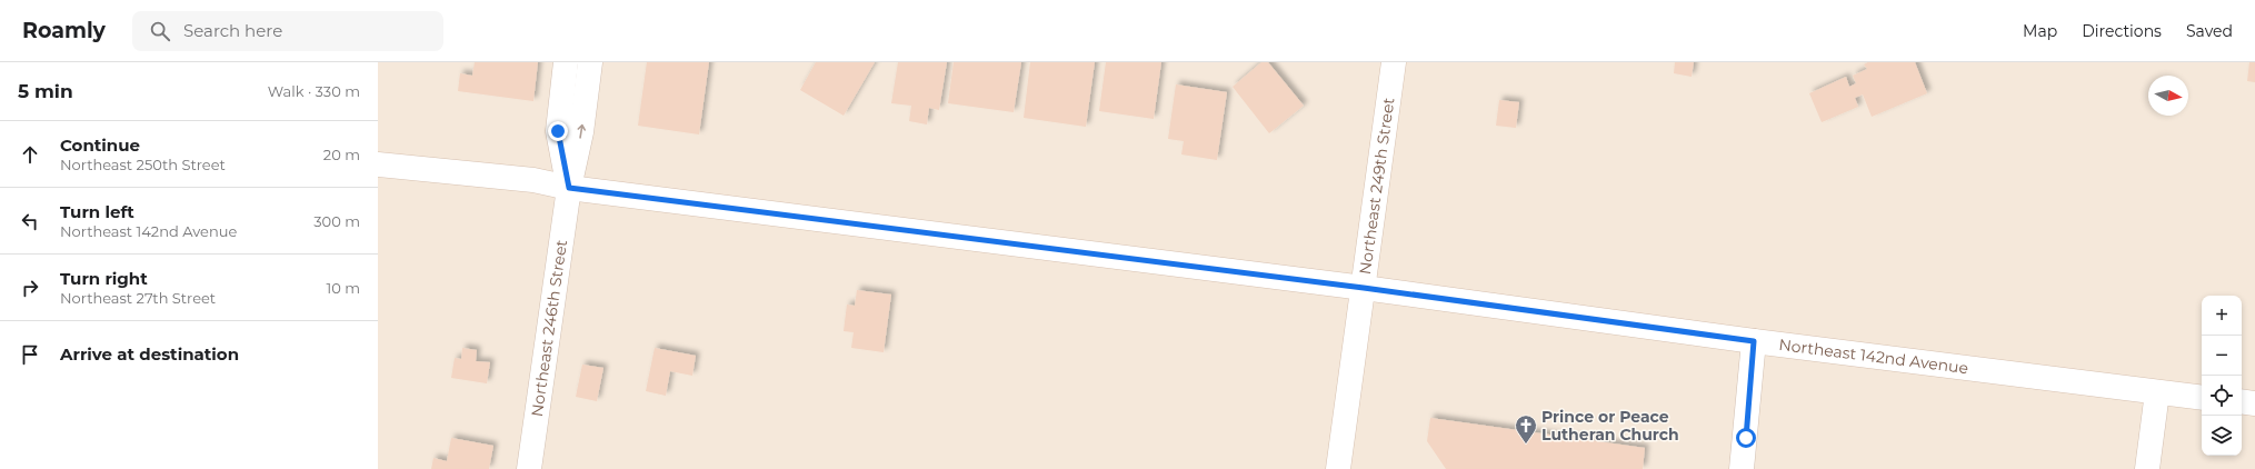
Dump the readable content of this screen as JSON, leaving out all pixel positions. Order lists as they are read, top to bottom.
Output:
{
  "streets": {
    "main road": ["Northeast 249th Street", "Northeast 246th Street", "Northeast 142nd Avenue"]
  },
  "crossings": [
    ["Northeast 249th Street", "Northeast 142nd Avenue"],
    ["Northeast 246th Street", "Northeast 142nd Avenue"]
  ],
  "places": {
    "church": ["Prince or Peace Lutheran Church"]
  },
  "north": "right",
  "page": {
    "header": "Roamly",
    "search": "Search here",
    "nav": ["Map", "Directions", "Saved"],
    "heading": ["5 min", "Walk · 330 m"],
    "list": [
      ["Continue", "Northeast 250th Street", "20 m"],
      ["Turn left", "Northeast 142nd Avenue", "300 m"],
      ["Turn right", "Northeast 27th Street", "10 m"],
      "Arrive at destination"
    ],
    "map_buttons": ["+", "−"]
  }
}
